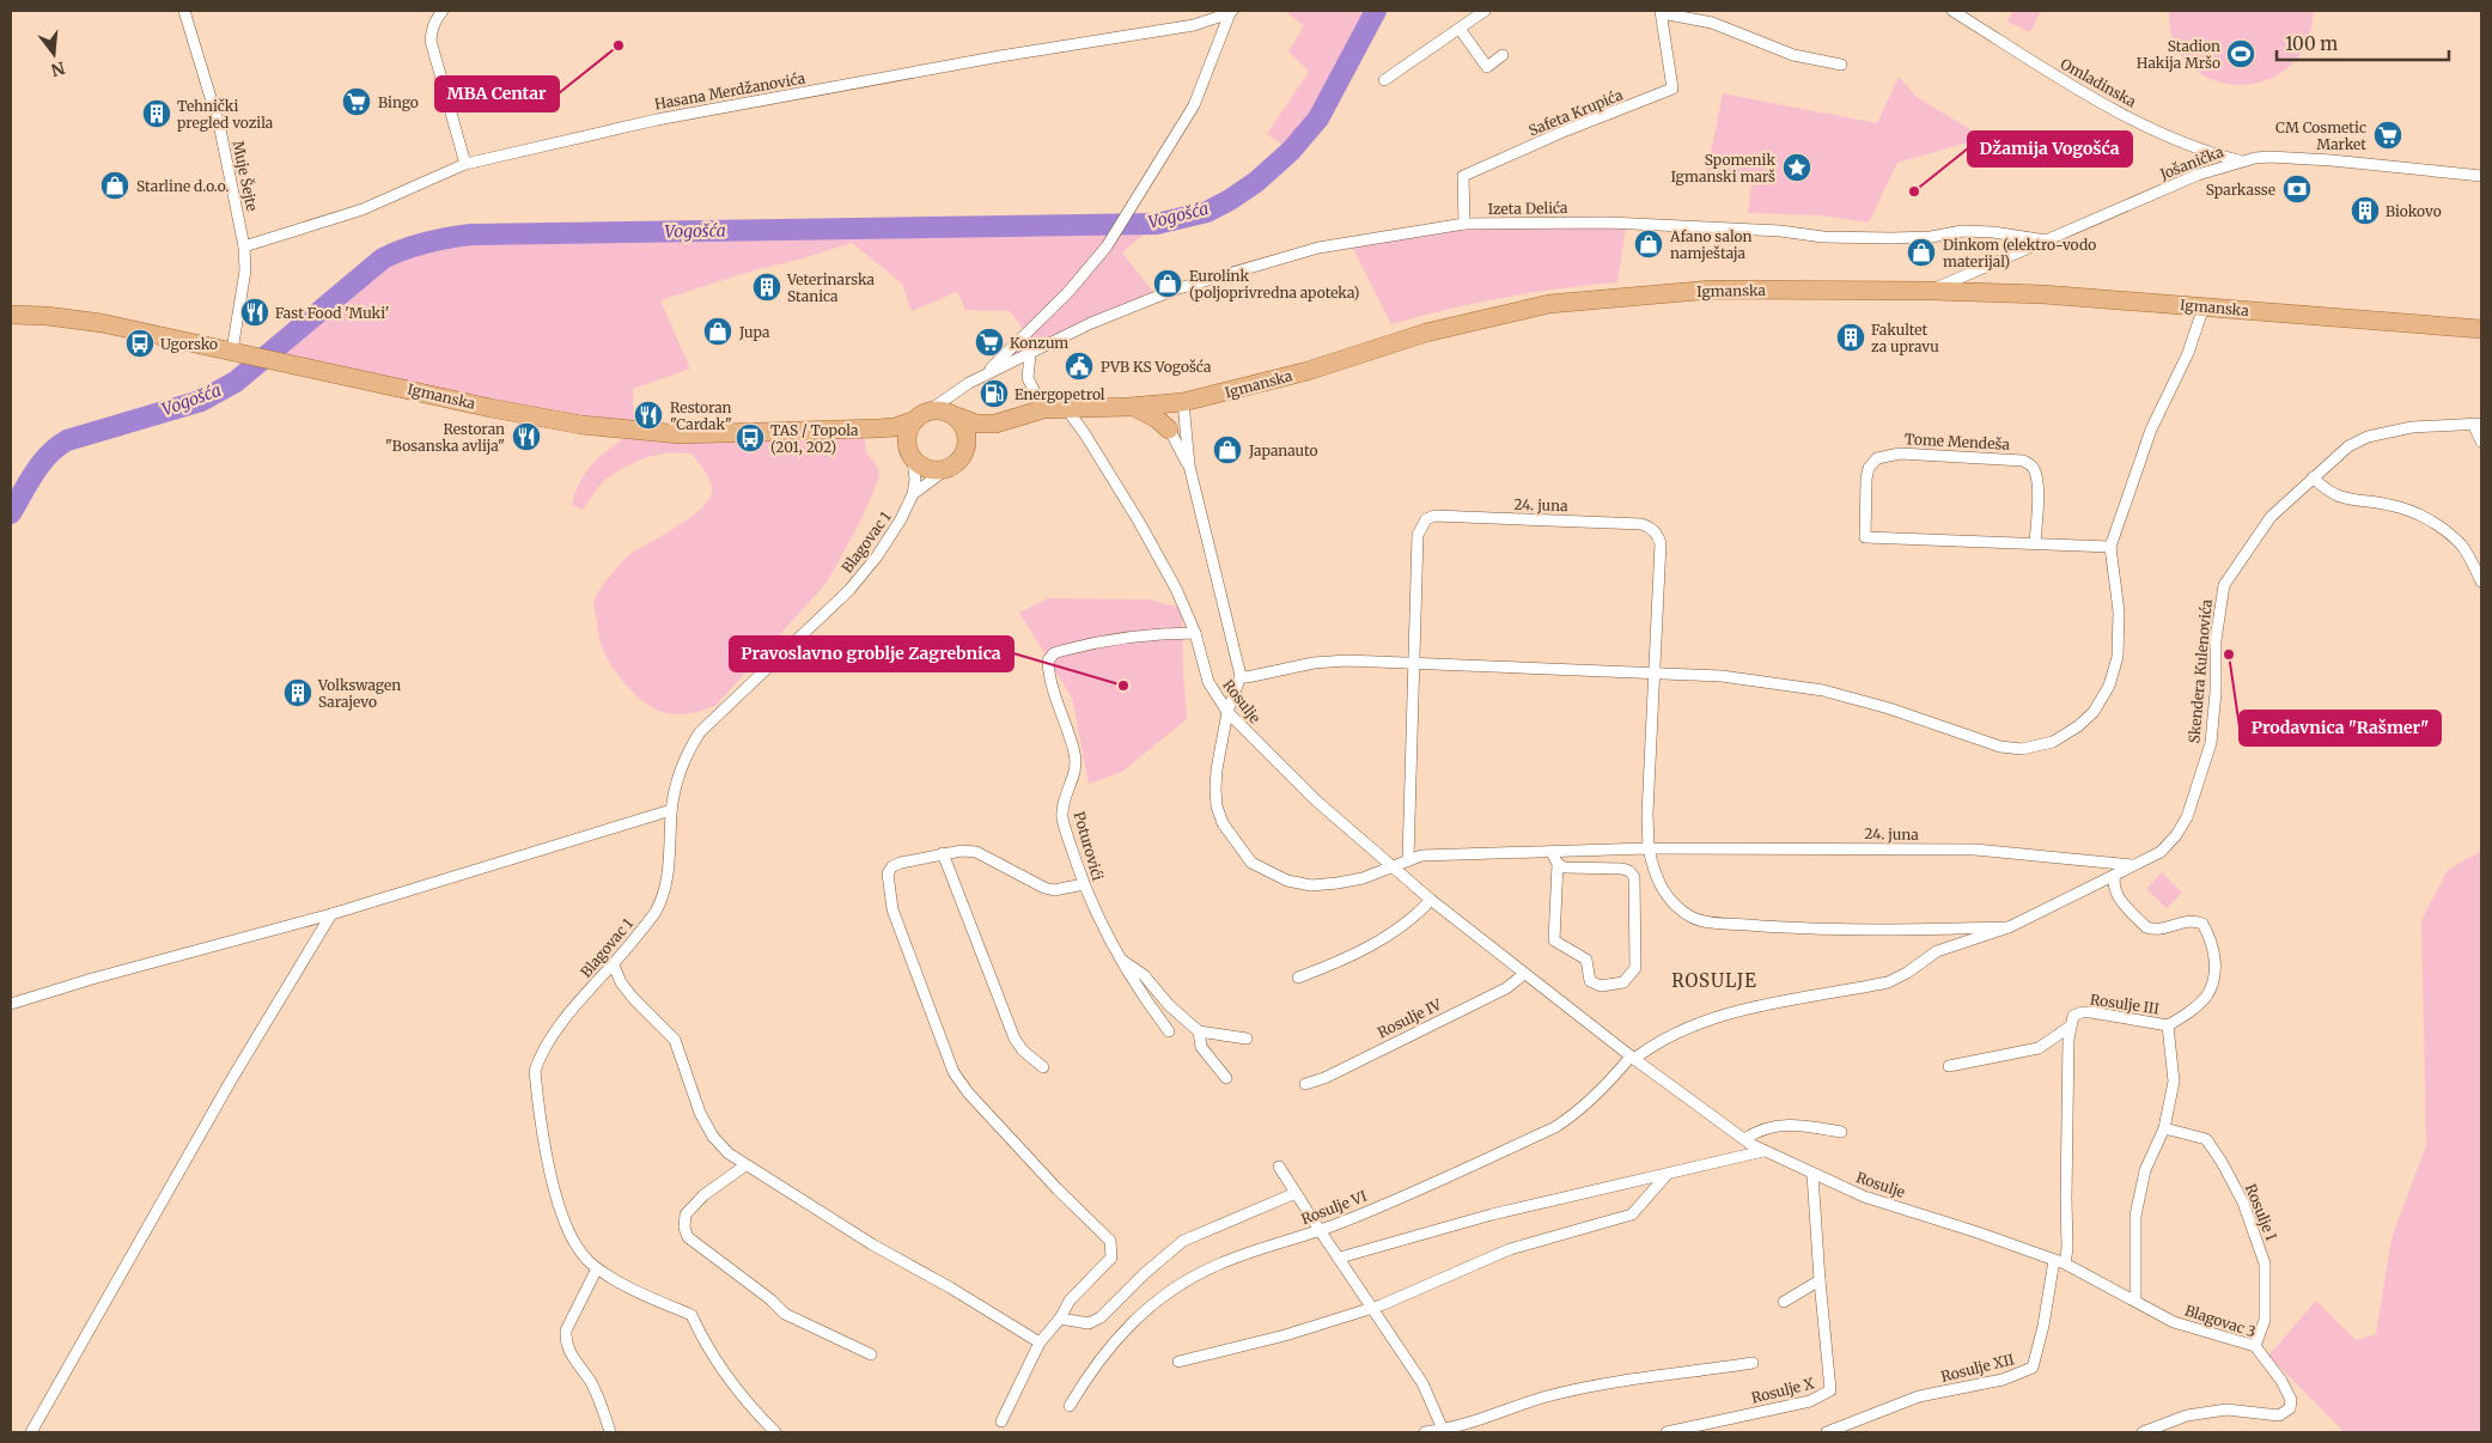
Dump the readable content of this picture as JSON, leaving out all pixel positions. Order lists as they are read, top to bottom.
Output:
{
  "streets": {
    "main road": ["Igmanska"],
    "street": [
      "Omladinska",
      "Hasana Merdžanovića",
      "Safeta Krupića",
      "Jošanička",
      "Muje Šejte",
      "Izeta Delića",
      "Tome Mendeša",
      "24. juna",
      "Blagovac 1",
      "Skendera Kulenovića",
      "Rosulje",
      "Poturovići",
      "Rosulje III",
      "Rosulje IV",
      "Rosulje VI",
      "Rosulje I",
      "Blagovac 3",
      "Rosulje XII",
      "Rosulje X"
    ]
  },
  "crossings": [
    ["Omladinska", "Jošanička"],
    ["Hasana Merdžanovića", "Muje Šejte"],
    ["Safeta Krupića", "Izeta Delića"],
    ["Jošanička", "Izeta Delića"],
    ["Jošanička", "Igmanska"],
    ["Muje Šejte", "Igmanska"],
    ["Izeta Delića", "Igmanska"],
    ["Izeta Delića", "Blagovac 1"],
    ["Igmanska", "Blagovac 1"],
    ["Igmanska", "Rosulje"],
    ["24. juna", "Skendera Kulenovića"],
    ["Rosulje", "Poturovići"],
    ["Rosulje", "Rosulje IV"],
    ["Rosulje", "Rosulje VI"],
    ["Rosulje", "Blagovac 3"],
    ["Rosulje", "Rosulje XII"],
    ["Rosulje", "Rosulje X"],
    ["Rosulje I", "Blagovac 3"]
  ],
  "districts": ["ROSULJE"],
  "water": ["Vogošća"],
  "places": {
    "other": [
      "MBA Centar",
      "Džamija Vogošća",
      "Prodavnica \"Rašmer\"",
      "Pravoslavno groblje Zagrebnica"
    ],
    "sports": ["Stadion Hakija Mršo"],
    "supermarket": ["Bingo", "CM Cosmetic Market", "Konzum"],
    "building": [
      "Tehnički pregled vozila",
      "Biokovo",
      "Veterinarska Stanica",
      "Fakultet za upravu",
      "Volkswagen Sarajevo"
    ],
    "place": ["Spomenik Igmanski marš"],
    "shop": [
      "Starline d.o.o.",
      "Afano salon namještaja",
      "Dinkom (elektro-vodo materijal)",
      "Eurolink (poljoprivredna apoteka)",
      "Jupa",
      "Japanauto"
    ],
    "bank": ["Sparkasse"],
    "restaurant": ["Fast Food 'Muki'", "Restoran \"Cardak\"", "Restoran \"Bosanska avlija\""],
    "bus stop": ["Ugorsko", "TAS / Topola (201, 202)"],
    "public building": ["PVB KS Vogošća"],
    "fuel station": ["Energopetrol"]
  },
  "scale_bar": "100 m",
  "north": "bottom"
}
